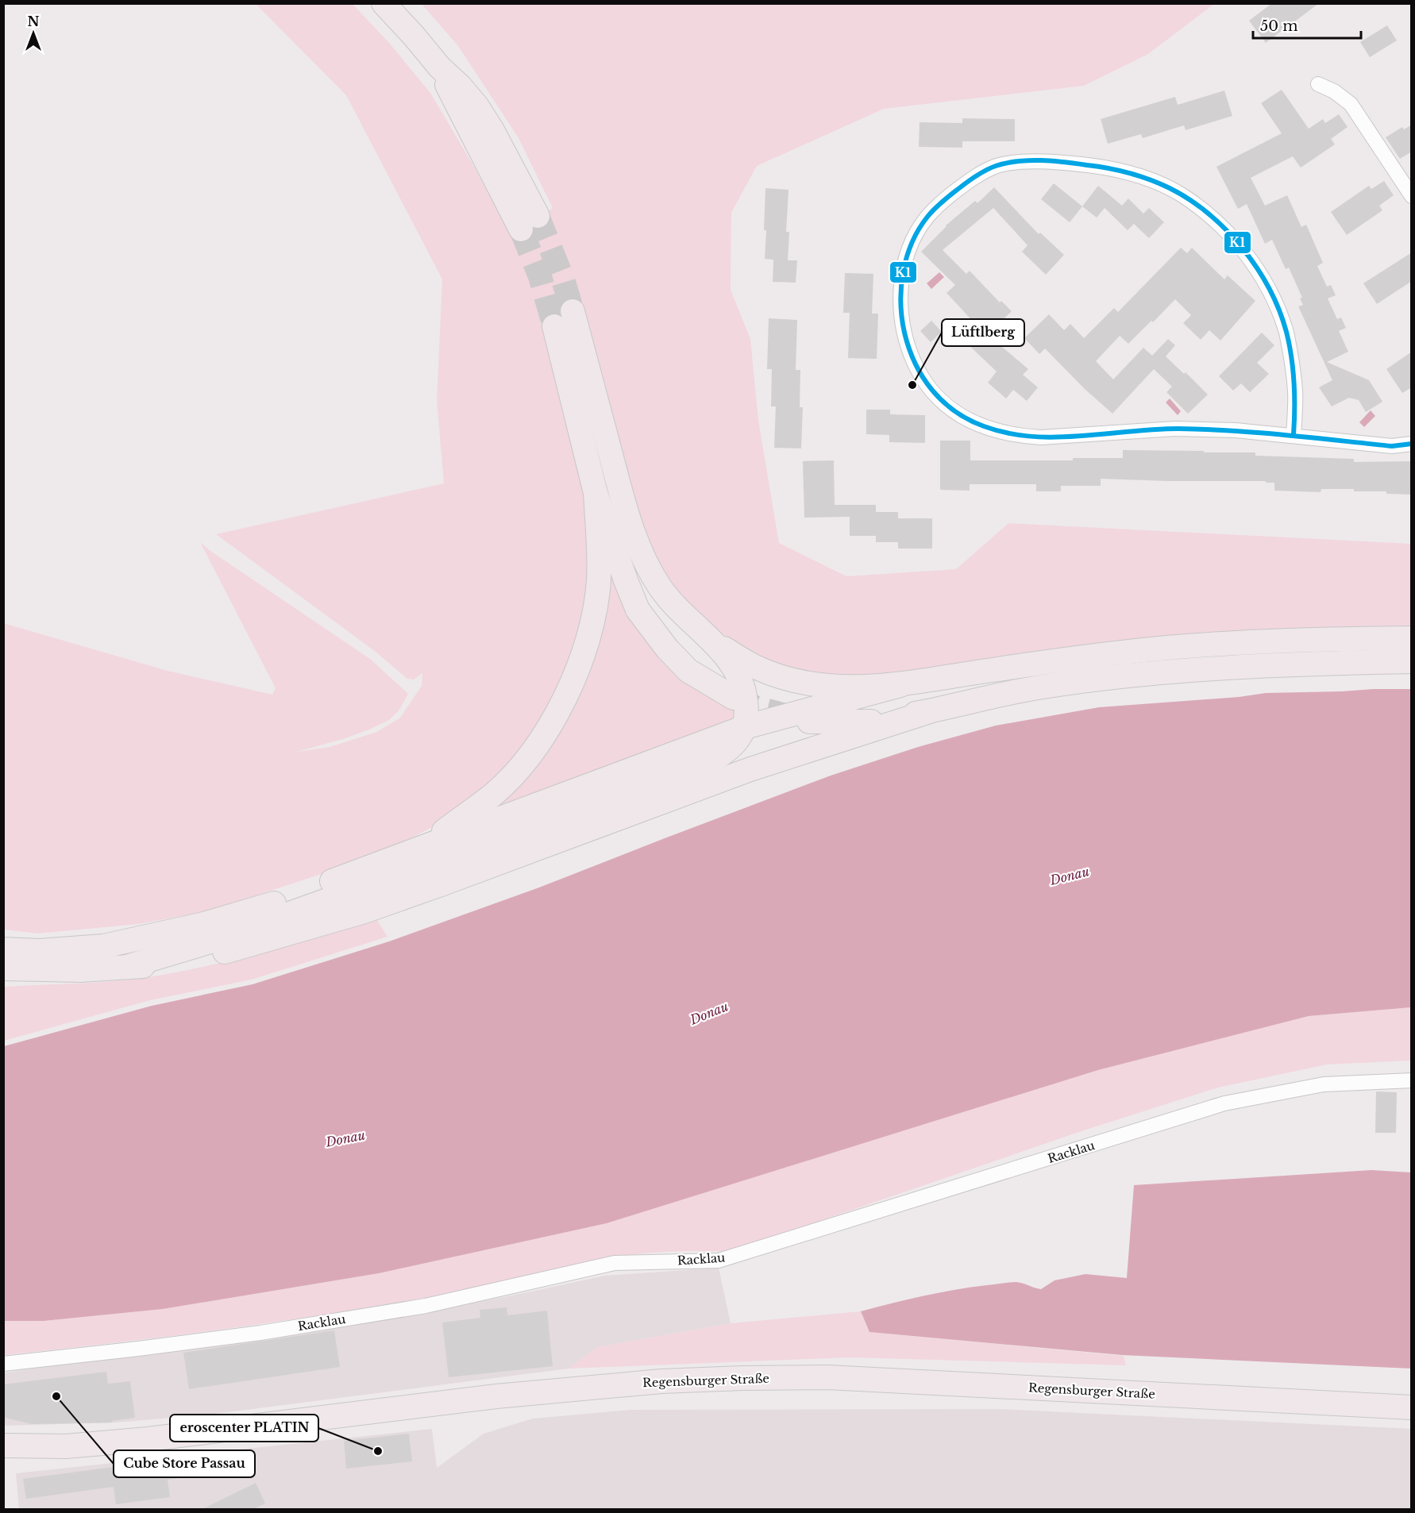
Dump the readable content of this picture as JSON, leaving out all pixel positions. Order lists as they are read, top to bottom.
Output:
{
  "streets": {
    "main road": ["Regensburger Straße"],
    "street": ["Racklau"]
  },
  "water": ["Donau"],
  "places": ["Lüftlberg", "Cube Store Passau", "eroscenter PLATIN"],
  "lines": ["transit line K1"],
  "scale_bar": "50 m",
  "north": "top"
}
